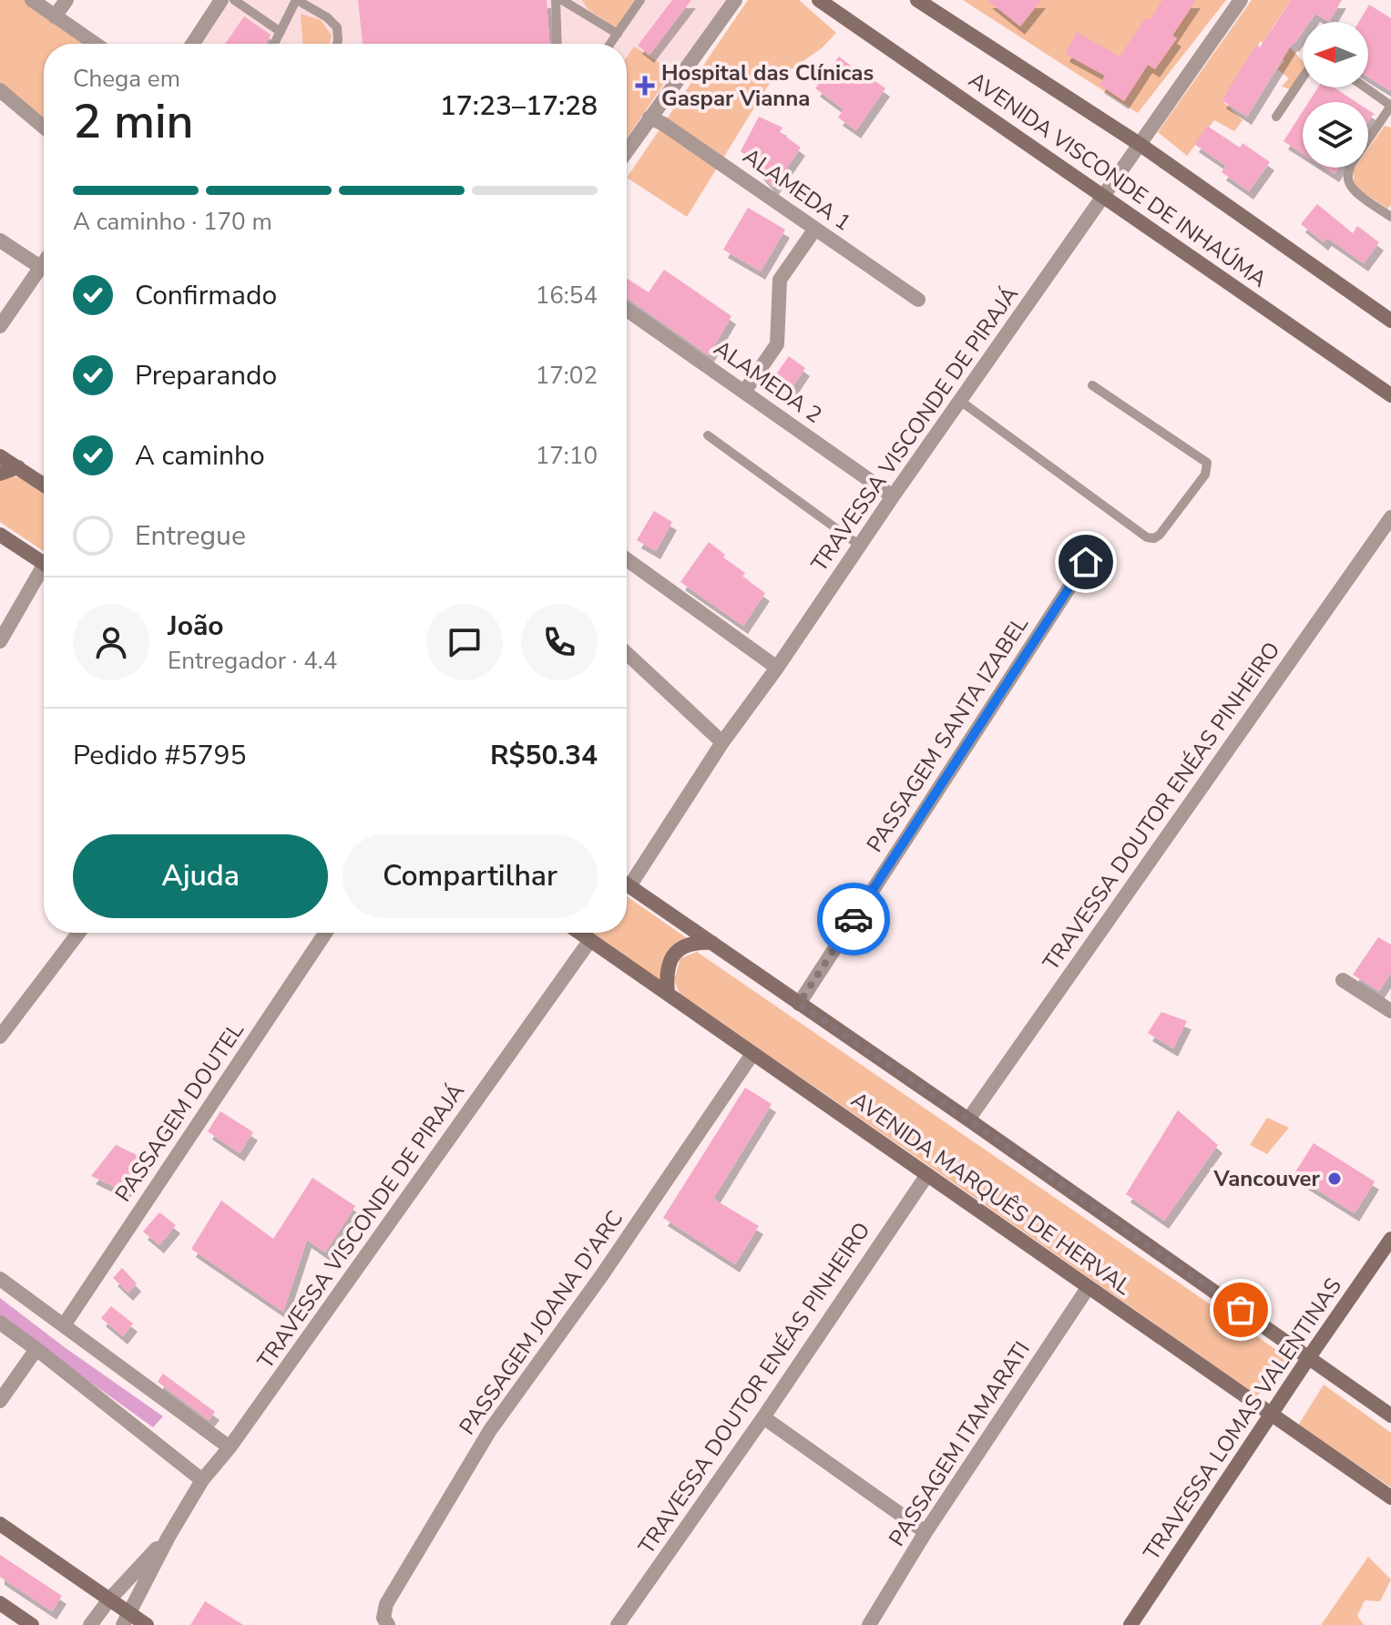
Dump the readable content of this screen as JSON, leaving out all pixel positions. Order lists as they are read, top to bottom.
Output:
{
  "streets": {
    "main road": ["AVENIDA VISCONDE DE INHAÚMA", "AVENIDA MARQUÊS DE HERVAL", "TRAVESSA LOMAS VALENTINAS"],
    "street": [
      "ALAMEDA 1",
      "ALAMEDA 2",
      "TRAVESSA VISCONDE DE PIRAJÁ",
      "PASSAGEM SANTA IZABEL",
      "TRAVESSA DOUTOR ENÉAS PINHEIRO",
      "PASSAGEM DOUTEL",
      "PASSAGEM JOANA D'ARC",
      "PASSAGEM ITAMARATI"
    ]
  },
  "crossings": [
    ["AVENIDA VISCONDE DE INHAÚMA", "TRAVESSA VISCONDE DE PIRAJÁ"],
    ["ALAMEDA 2", "TRAVESSA VISCONDE DE PIRAJÁ"],
    ["TRAVESSA VISCONDE DE PIRAJÁ", "AVENIDA MARQUÊS DE HERVAL"],
    ["TRAVESSA DOUTOR ENÉAS PINHEIRO", "AVENIDA MARQUÊS DE HERVAL"],
    ["AVENIDA MARQUÊS DE HERVAL", "PASSAGEM JOANA D'ARC"],
    ["AVENIDA MARQUÊS DE HERVAL", "TRAVESSA LOMAS VALENTINAS"],
    ["AVENIDA MARQUÊS DE HERVAL", "PASSAGEM ITAMARATI"]
  ],
  "places": {
    "health": ["Hospital das Clínicas Gaspar Vianna"],
    "other": ["Vancouver"]
  },
  "north": "left",
  "page": {
    "heading": ["2 min", "Chega em", "17:23–17:28"],
    "panel": [
      "João",
      "Entregador · 4.4",
      "Pedido #5795",
      "R$50.34"
    ],
    "bar": "A caminho · 170 m",
    "list": [
      ["Confirmado", "16:54"],
      ["Preparando", "17:02"],
      ["A caminho", "17:10"],
      "Entregue"
    ],
    "buttons": ["Ajuda", "Compartilhar"]
  }
}
